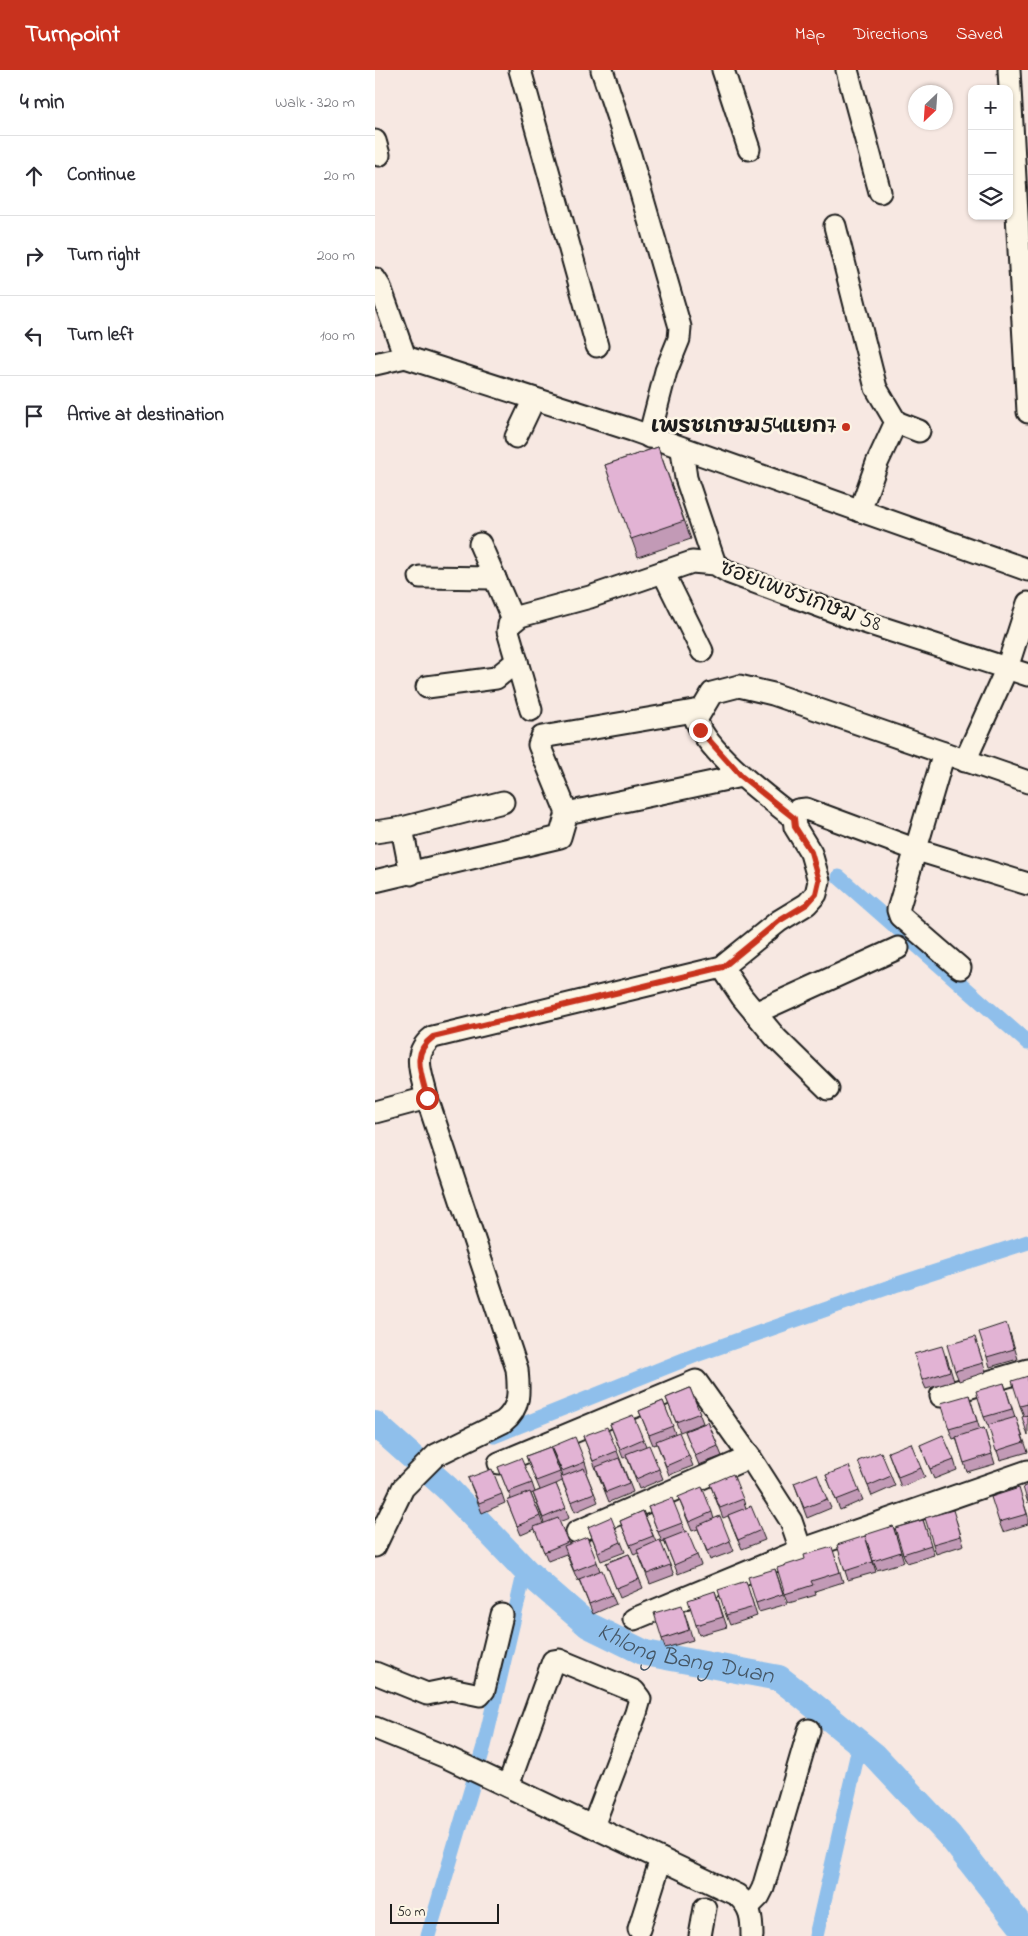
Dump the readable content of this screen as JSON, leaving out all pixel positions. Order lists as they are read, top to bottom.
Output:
{
  "streets": {
    "street": ["ซอยเพชรเกษม 58"]
  },
  "water": ["Khlong Bang Duan"],
  "places": ["เพรชเกษม54แยก7"],
  "scale_bar": "50 m",
  "north": "bottom left",
  "page": {
    "header": "Turnpoint",
    "nav": ["Map", "Directions", "Saved"],
    "heading": ["4 min", "Walk · 320 m"],
    "map_buttons": ["+", "−"],
    "list": [
      ["Continue", "20 m"],
      ["Turn right", "200 m"],
      ["Turn left", "100 m"],
      "Arrive at destination"
    ],
    "scale": "50 m"
  }
}
